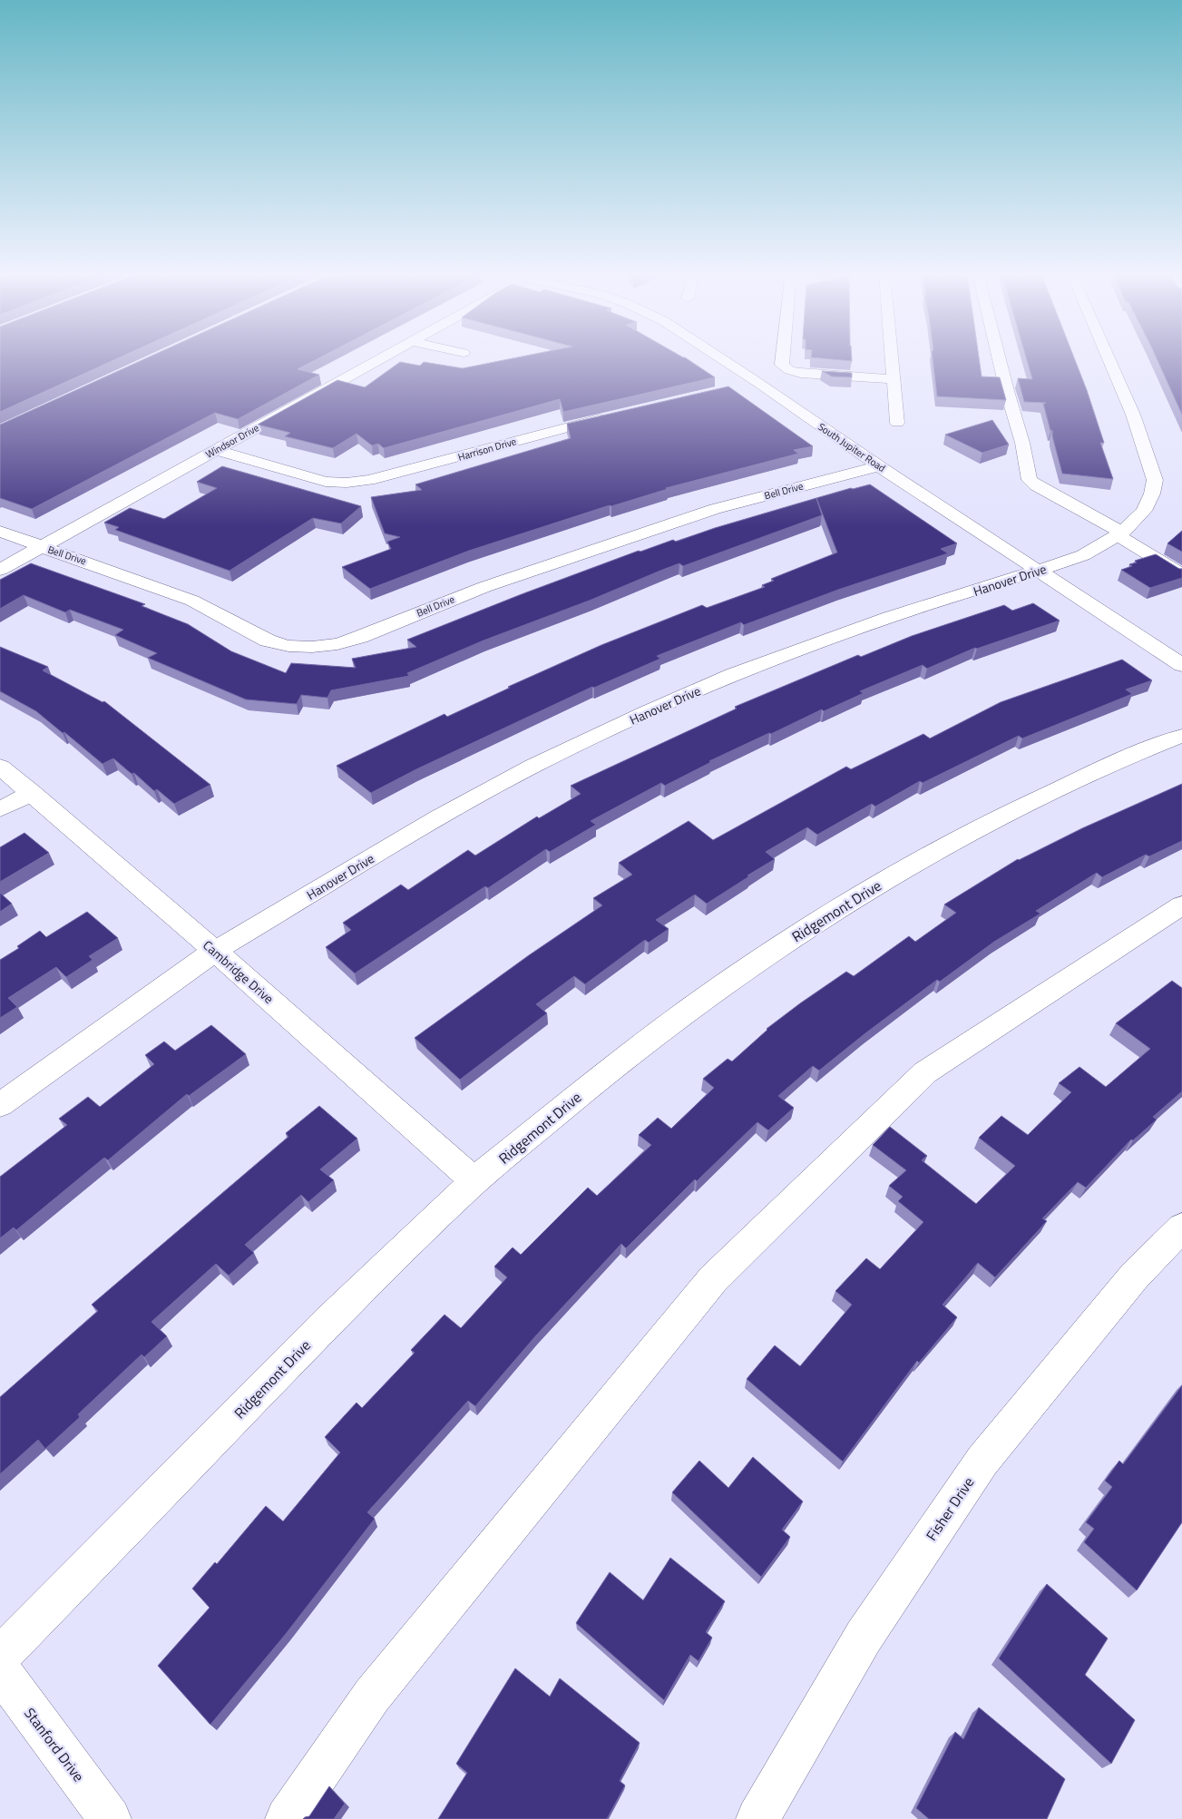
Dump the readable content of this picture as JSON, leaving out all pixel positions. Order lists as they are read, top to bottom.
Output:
{
  "streets": {
    "street": [
      "Windsor Drive",
      "South Jupiter Road",
      "Harrison Drive",
      "Bell Drive",
      "Hanover Drive",
      "Ridgemont Drive",
      "Cambridge Drive",
      "Fisher Drive",
      "Stanford Drive"
    ]
  },
  "crossings": [
    ["Windsor Drive", "Harrison Drive"],
    ["Windsor Drive", "Bell Drive"],
    ["South Jupiter Road", "Bell Drive"],
    ["South Jupiter Road", "Hanover Drive"],
    ["Hanover Drive", "Cambridge Drive"],
    ["Ridgemont Drive", "Cambridge Drive"]
  ]
}
